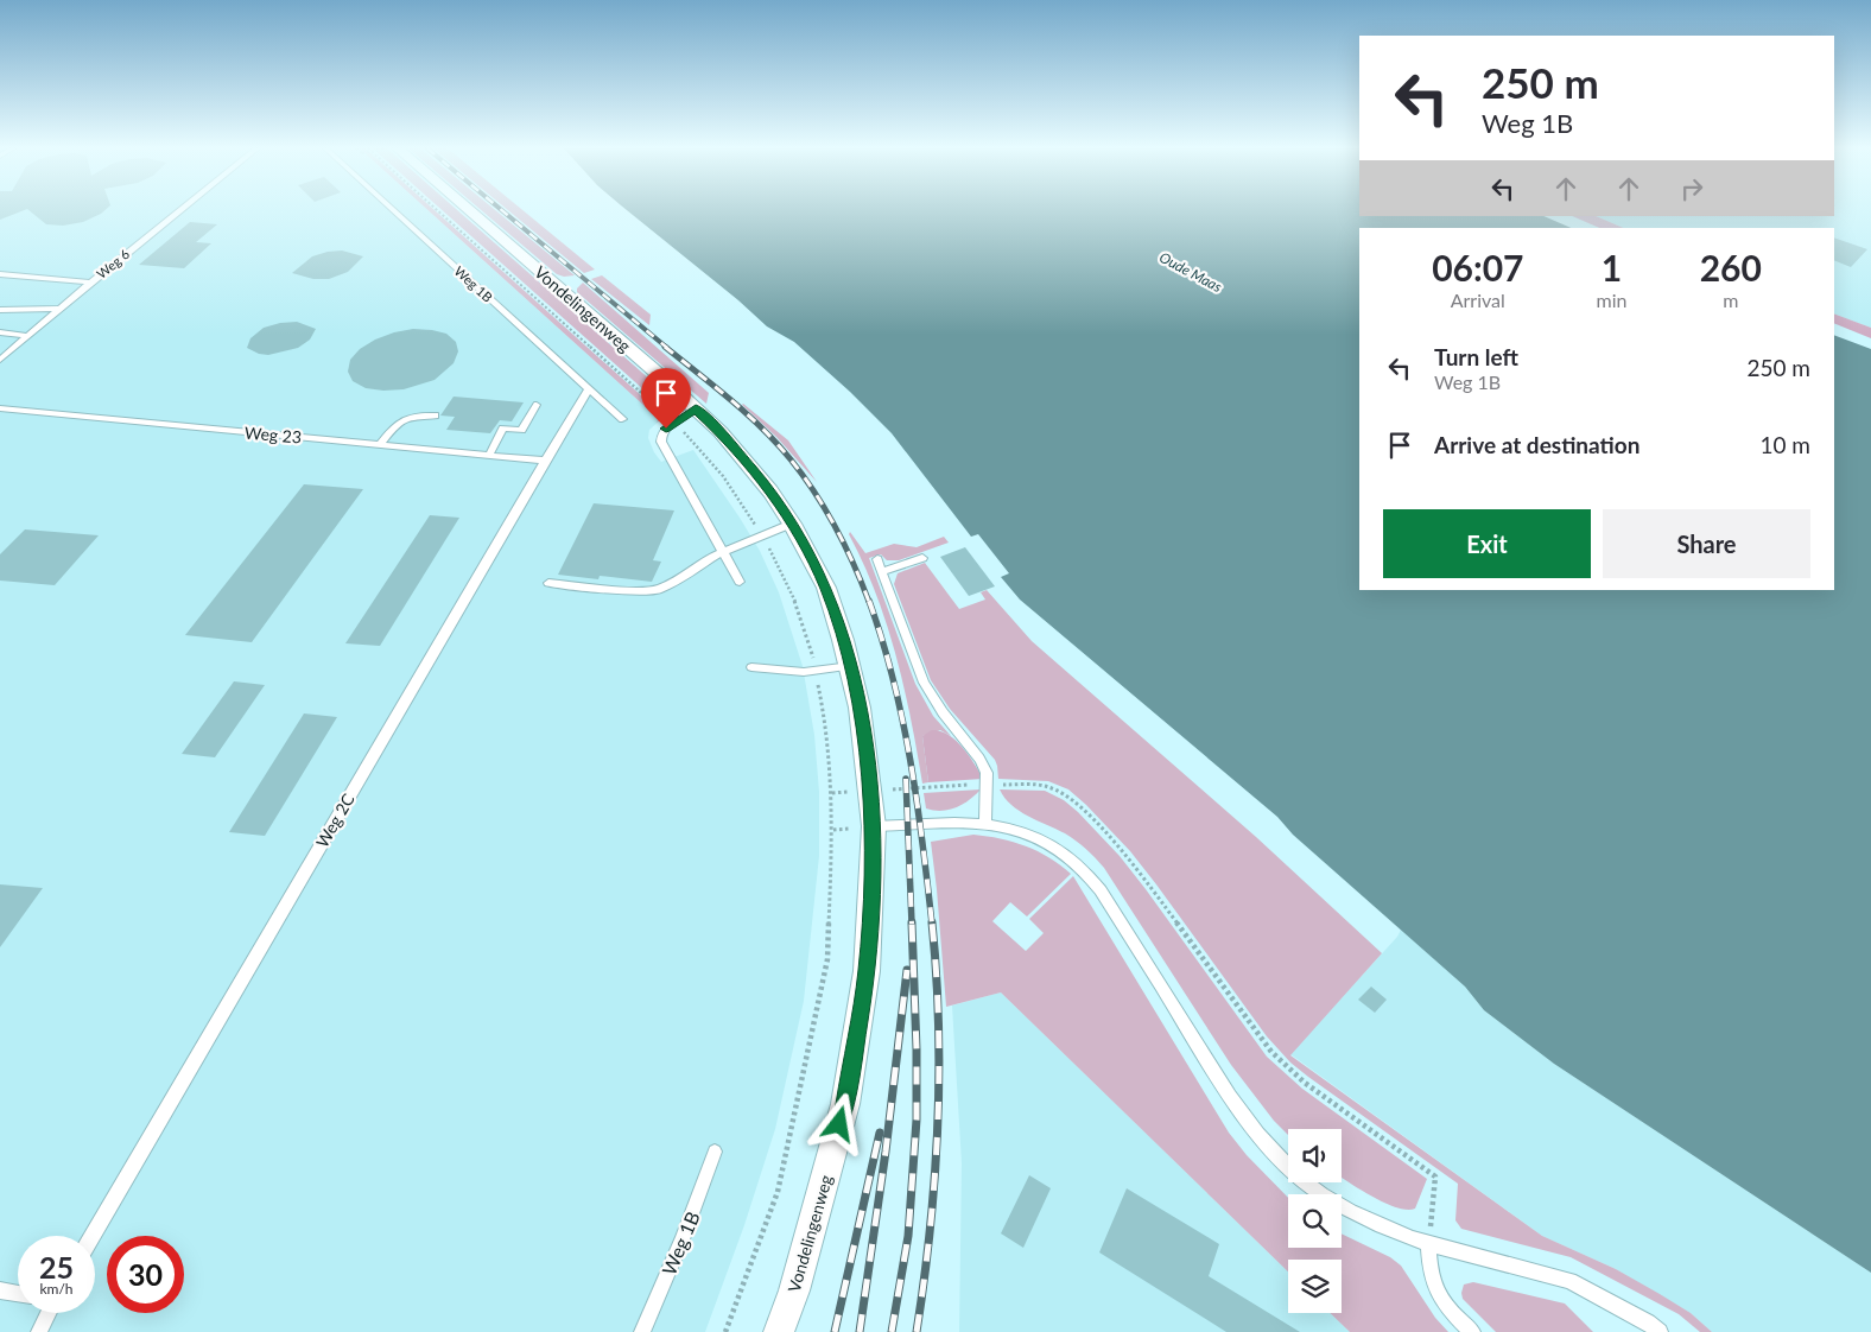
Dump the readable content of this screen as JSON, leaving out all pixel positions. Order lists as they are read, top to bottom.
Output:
{
  "streets": {
    "street": ["Vondelingenweg"],
    "lane": [
      "Weg 6",
      "Weg 1B",
      "Weg 23",
      "Weg 2C"
    ]
  },
  "crossings": [
    ["Weg 1B", "Weg 2C"],
    ["Weg 23", "Weg 2C"]
  ],
  "water": ["Oude Maas"],
  "page": {
    "turn": ["250 m", "Weg 1B"],
    "eta": [
      "06:07",
      "Arrival",
      "1",
      "min",
      "260",
      "m"
    ],
    "list": [
      {
        "name": "Turn left",
        "note": "Weg 1B",
        "value": "250 m"
      },
      {
        "name": "Arrive at destination",
        "value": "10 m"
      }
    ],
    "buttons": ["Exit", "Share"],
    "speed": "25 km/h",
    "limit": "30"
  }
}
